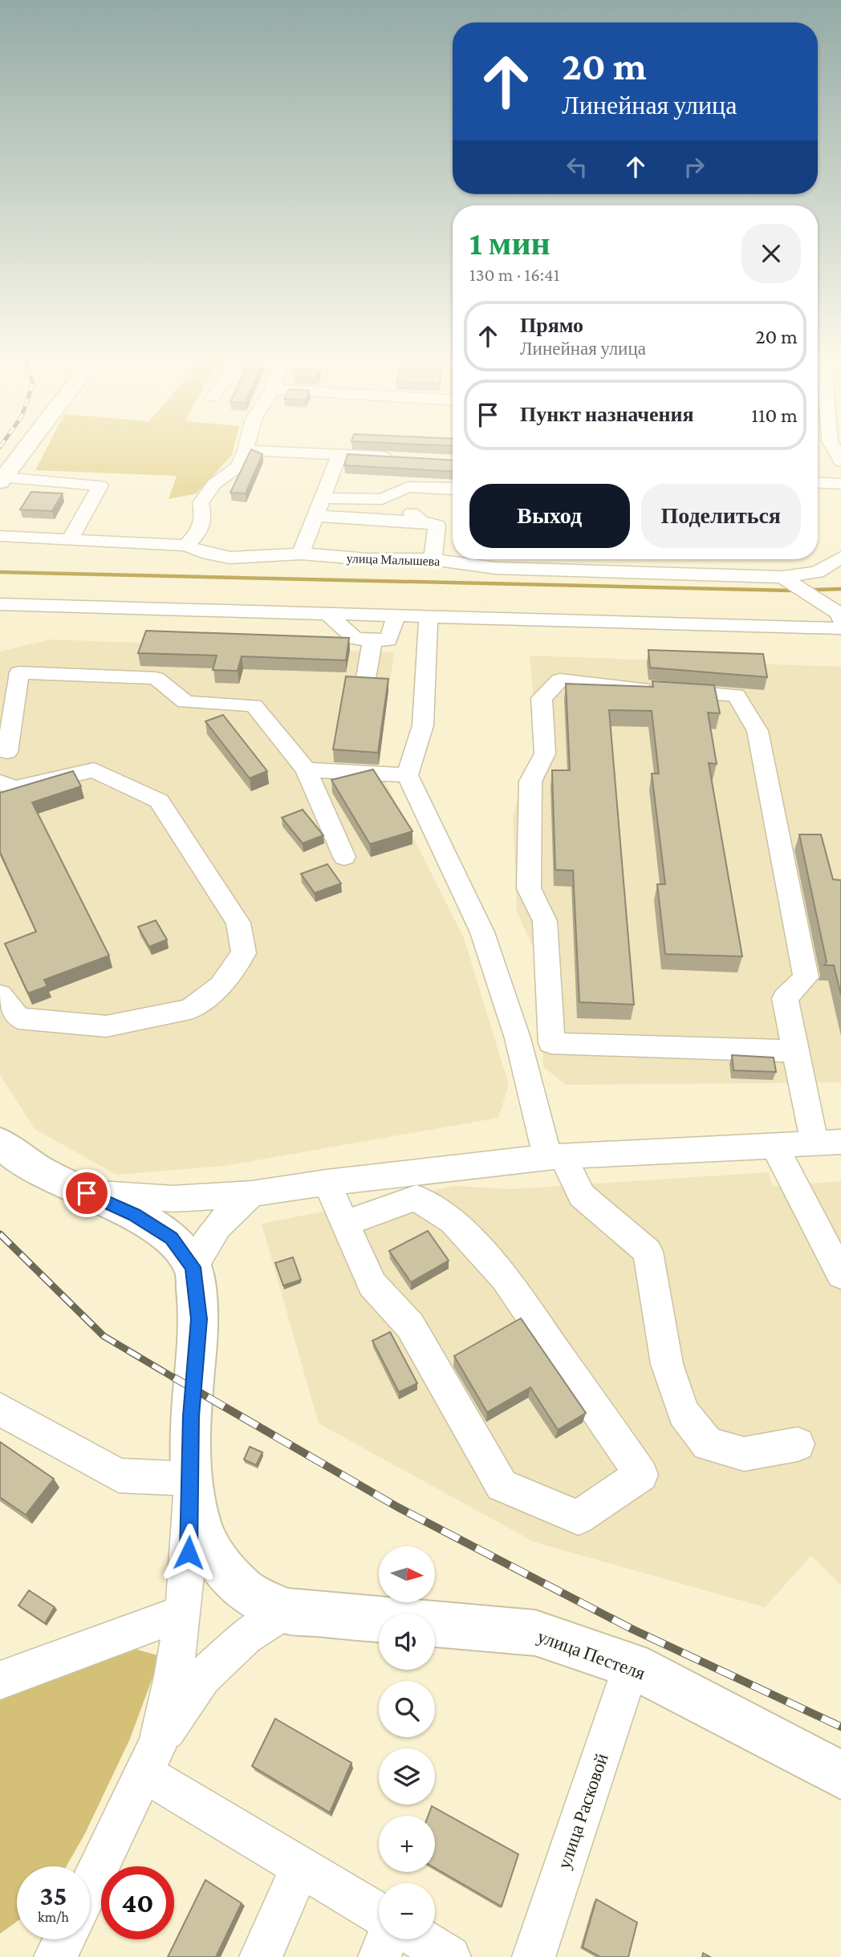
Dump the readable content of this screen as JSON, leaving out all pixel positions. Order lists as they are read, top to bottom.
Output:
{
  "streets": {
    "main road": ["улица Пестеля"],
    "street": ["улица Малышева", "улица Расковой"]
  },
  "crossings": [
    ["улица Пестеля", "улица Расковой"]
  ],
  "north": "right",
  "page": {
    "turn": ["20 m", "Линейная улица"],
    "heading": ["1 мин", "130 m · 16:41"],
    "list": [
      {
        "name": "Прямо",
        "note": "Линейная улица",
        "value": "20 m"
      },
      {
        "name": "Пункт назначения",
        "value": "110 m"
      }
    ],
    "buttons": ["Выход", "Поделиться"],
    "map_buttons": ["+", "−"],
    "speed": "35 km/h",
    "limit": "40"
  }
}
